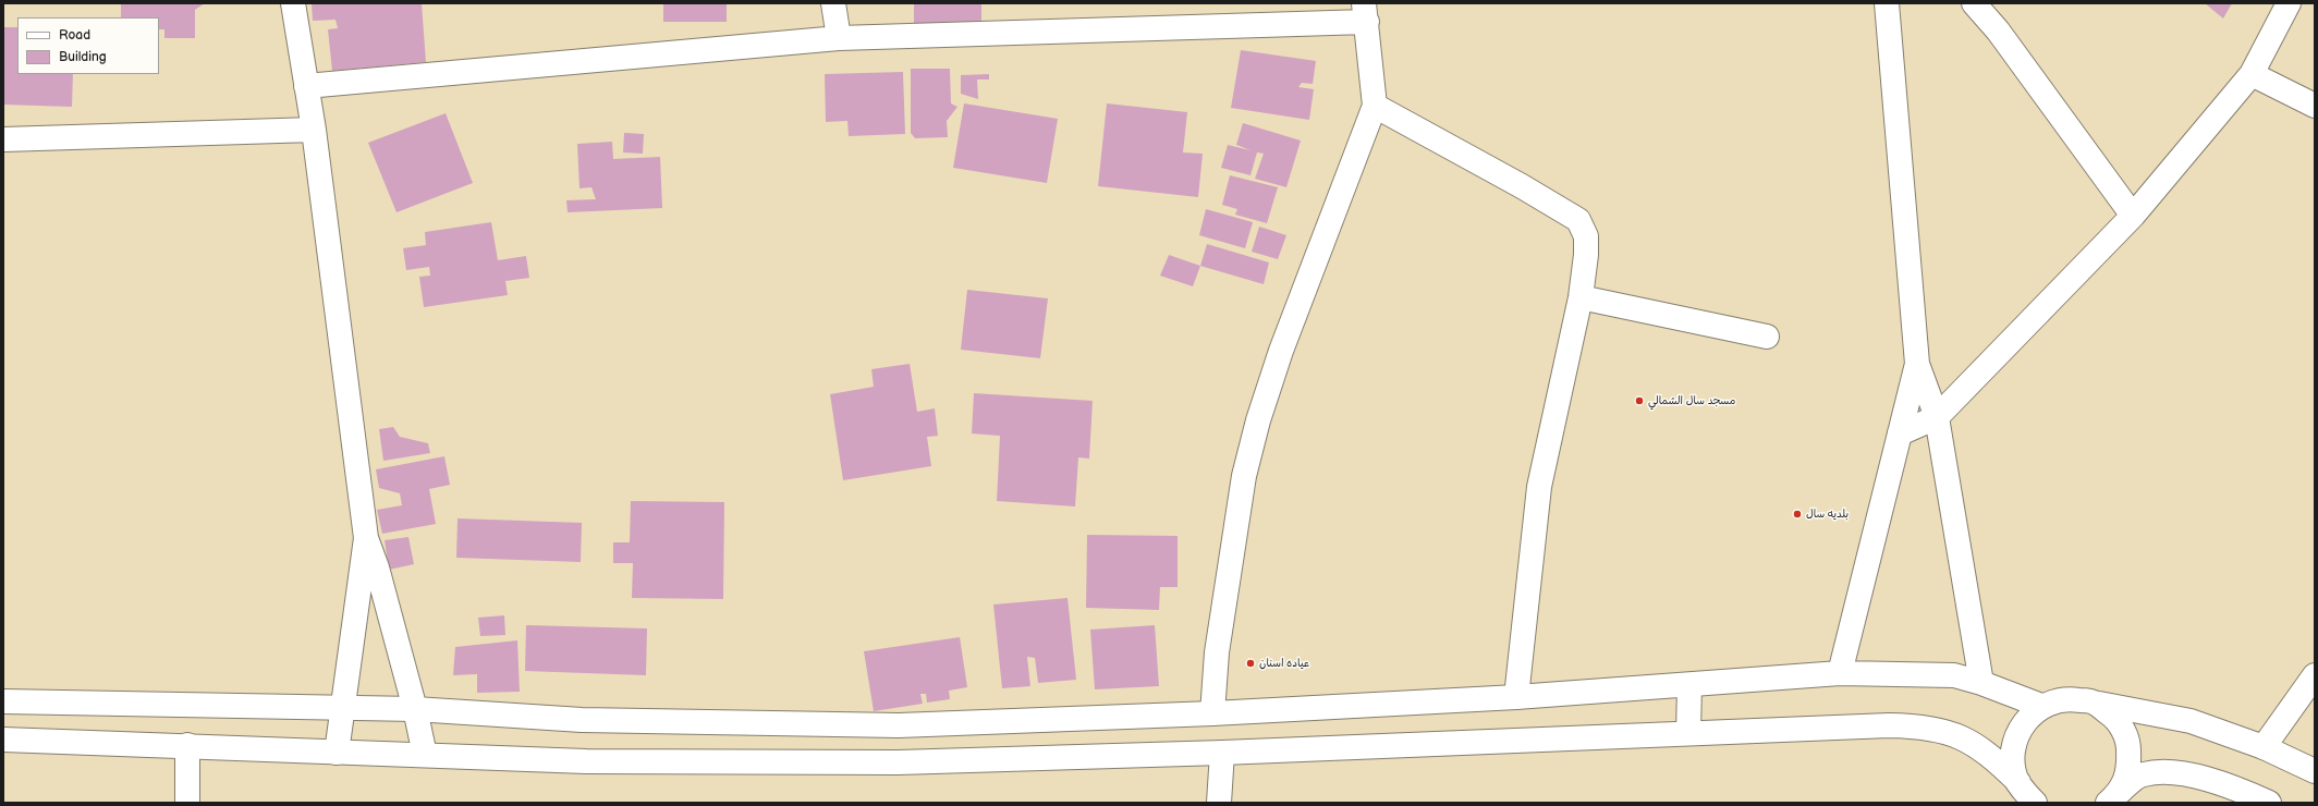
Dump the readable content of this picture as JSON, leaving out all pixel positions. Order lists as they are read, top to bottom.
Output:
{
  "places": ["مسجد سال الشمالي", "بلديه سال", "عياده اسنان"],
  "legend": ["Road", "Building"]
}
